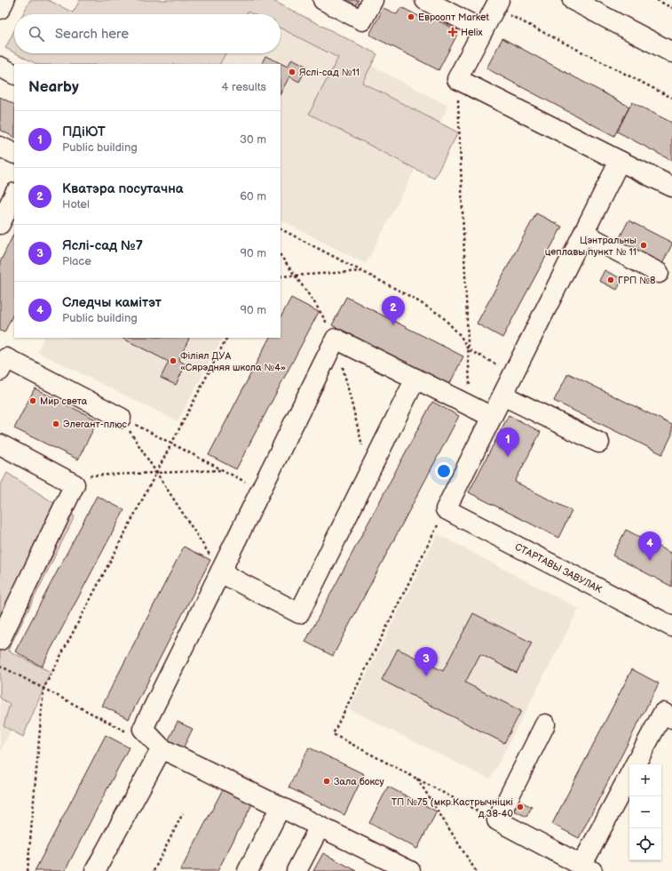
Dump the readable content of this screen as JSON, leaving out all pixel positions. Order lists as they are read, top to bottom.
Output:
{
  "streets": {
    "street": ["СТАРТАВЫ ЗАВУЛАК"]
  },
  "places": {
    "other": [
      "Евроопт Market",
      "Яслі-сад №11",
      "Цэнтральны цеплавы пункт № 11",
      "ГРП №8",
      "Філіял ДУА «Сярэдняя школа №4»",
      "Мир света",
      "Элегант-плюс",
      "Зала боксу",
      "ТП №75 (мкр.Кастрычніцкі д.38-40"
    ],
    "health": ["Helix"]
  },
  "page": {
    "search": "Search here",
    "heading": ["Nearby", "4 results"],
    "list": [
      {
        "mark": "1",
        "name": "ПДіЮТ",
        "note": "Public building",
        "value": "30 m"
      },
      {
        "mark": "2",
        "name": "Кватэра посутачна",
        "note": "Hotel",
        "value": "60 m"
      },
      {
        "mark": "3",
        "name": "Яслі-сад №7",
        "note": "Place",
        "value": "90 m"
      },
      {
        "mark": "4",
        "name": "Следчы камітэт",
        "note": "Public building",
        "value": "90 m"
      }
    ],
    "pins": [
      "2",
      "1",
      "4",
      "3"
    ],
    "map_buttons": ["+", "−"]
  }
}
